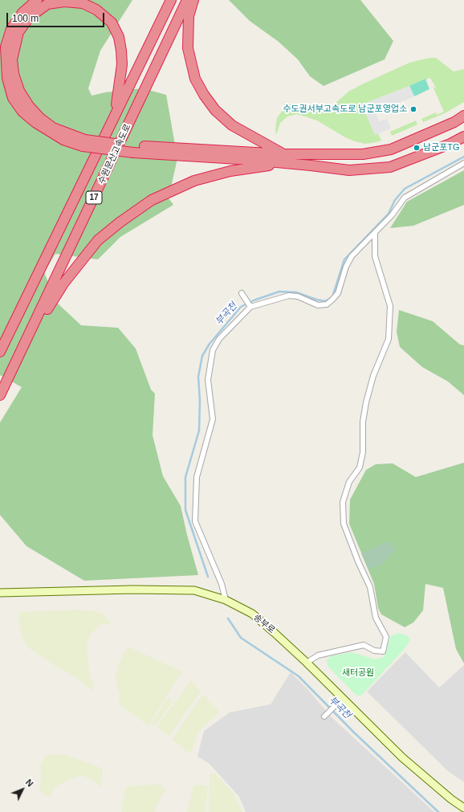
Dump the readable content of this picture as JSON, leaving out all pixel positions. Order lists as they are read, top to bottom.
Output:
{
  "streets": {
    "highway": ["수원문산고속도로", "17"],
    "street": ["송부로"]
  },
  "water": ["부곡천"],
  "parks": ["새터공원"],
  "places": ["수도권서부고속도로 남군포영업소", "남군포TG"],
  "scale_bar": "100 m",
  "north": "top right"
}
